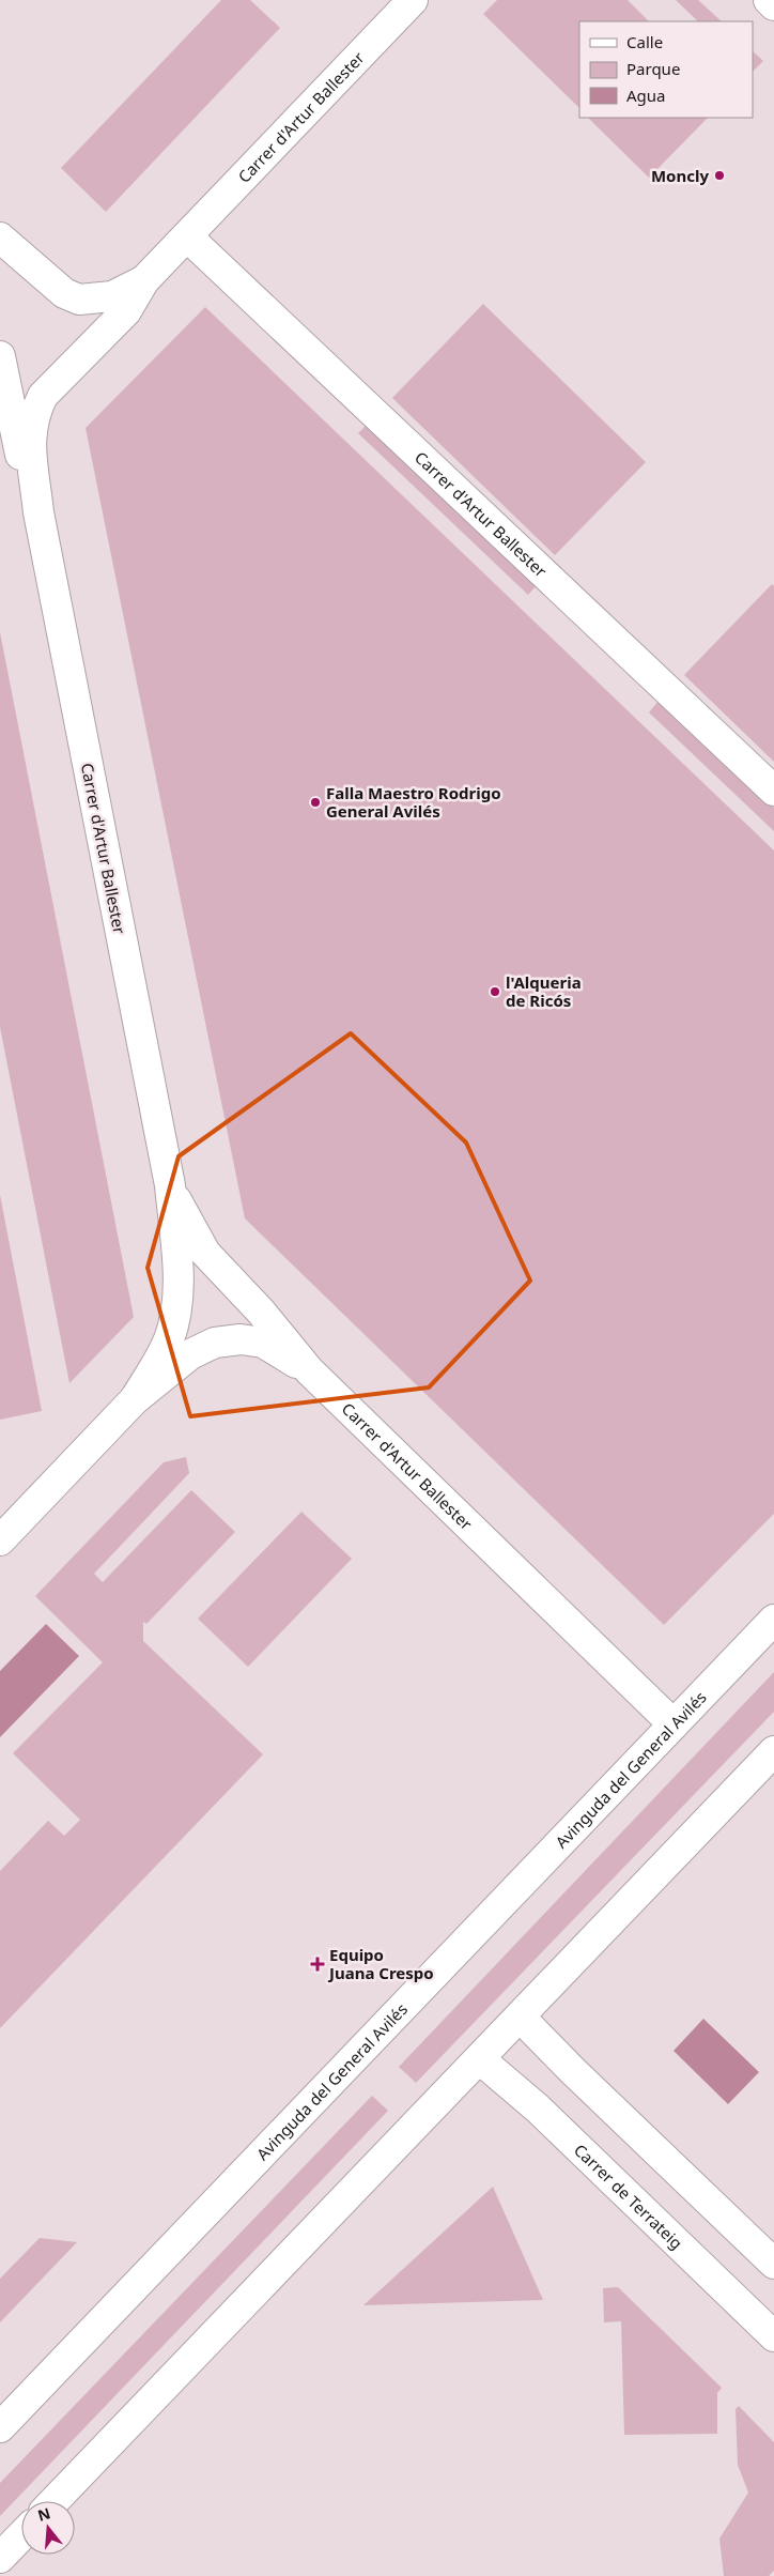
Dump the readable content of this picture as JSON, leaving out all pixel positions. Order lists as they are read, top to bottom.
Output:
{
  "streets": {
    "street": ["Carrer d'Artur Ballester", "Avinguda del General Avilés", "Carrer de Terrateig"]
  },
  "crossings": [
    ["Carrer d'Artur Ballester", "Avinguda del General Avilés"]
  ],
  "places": {
    "other": ["Moncly", "Falla Maestro Rodrigo General Avilés", "l'Alqueria de Ricós"],
    "health": ["Equipo Juana Crespo"]
  },
  "legend": ["Calle", "Parque", "Agua"],
  "north": "top"
}
